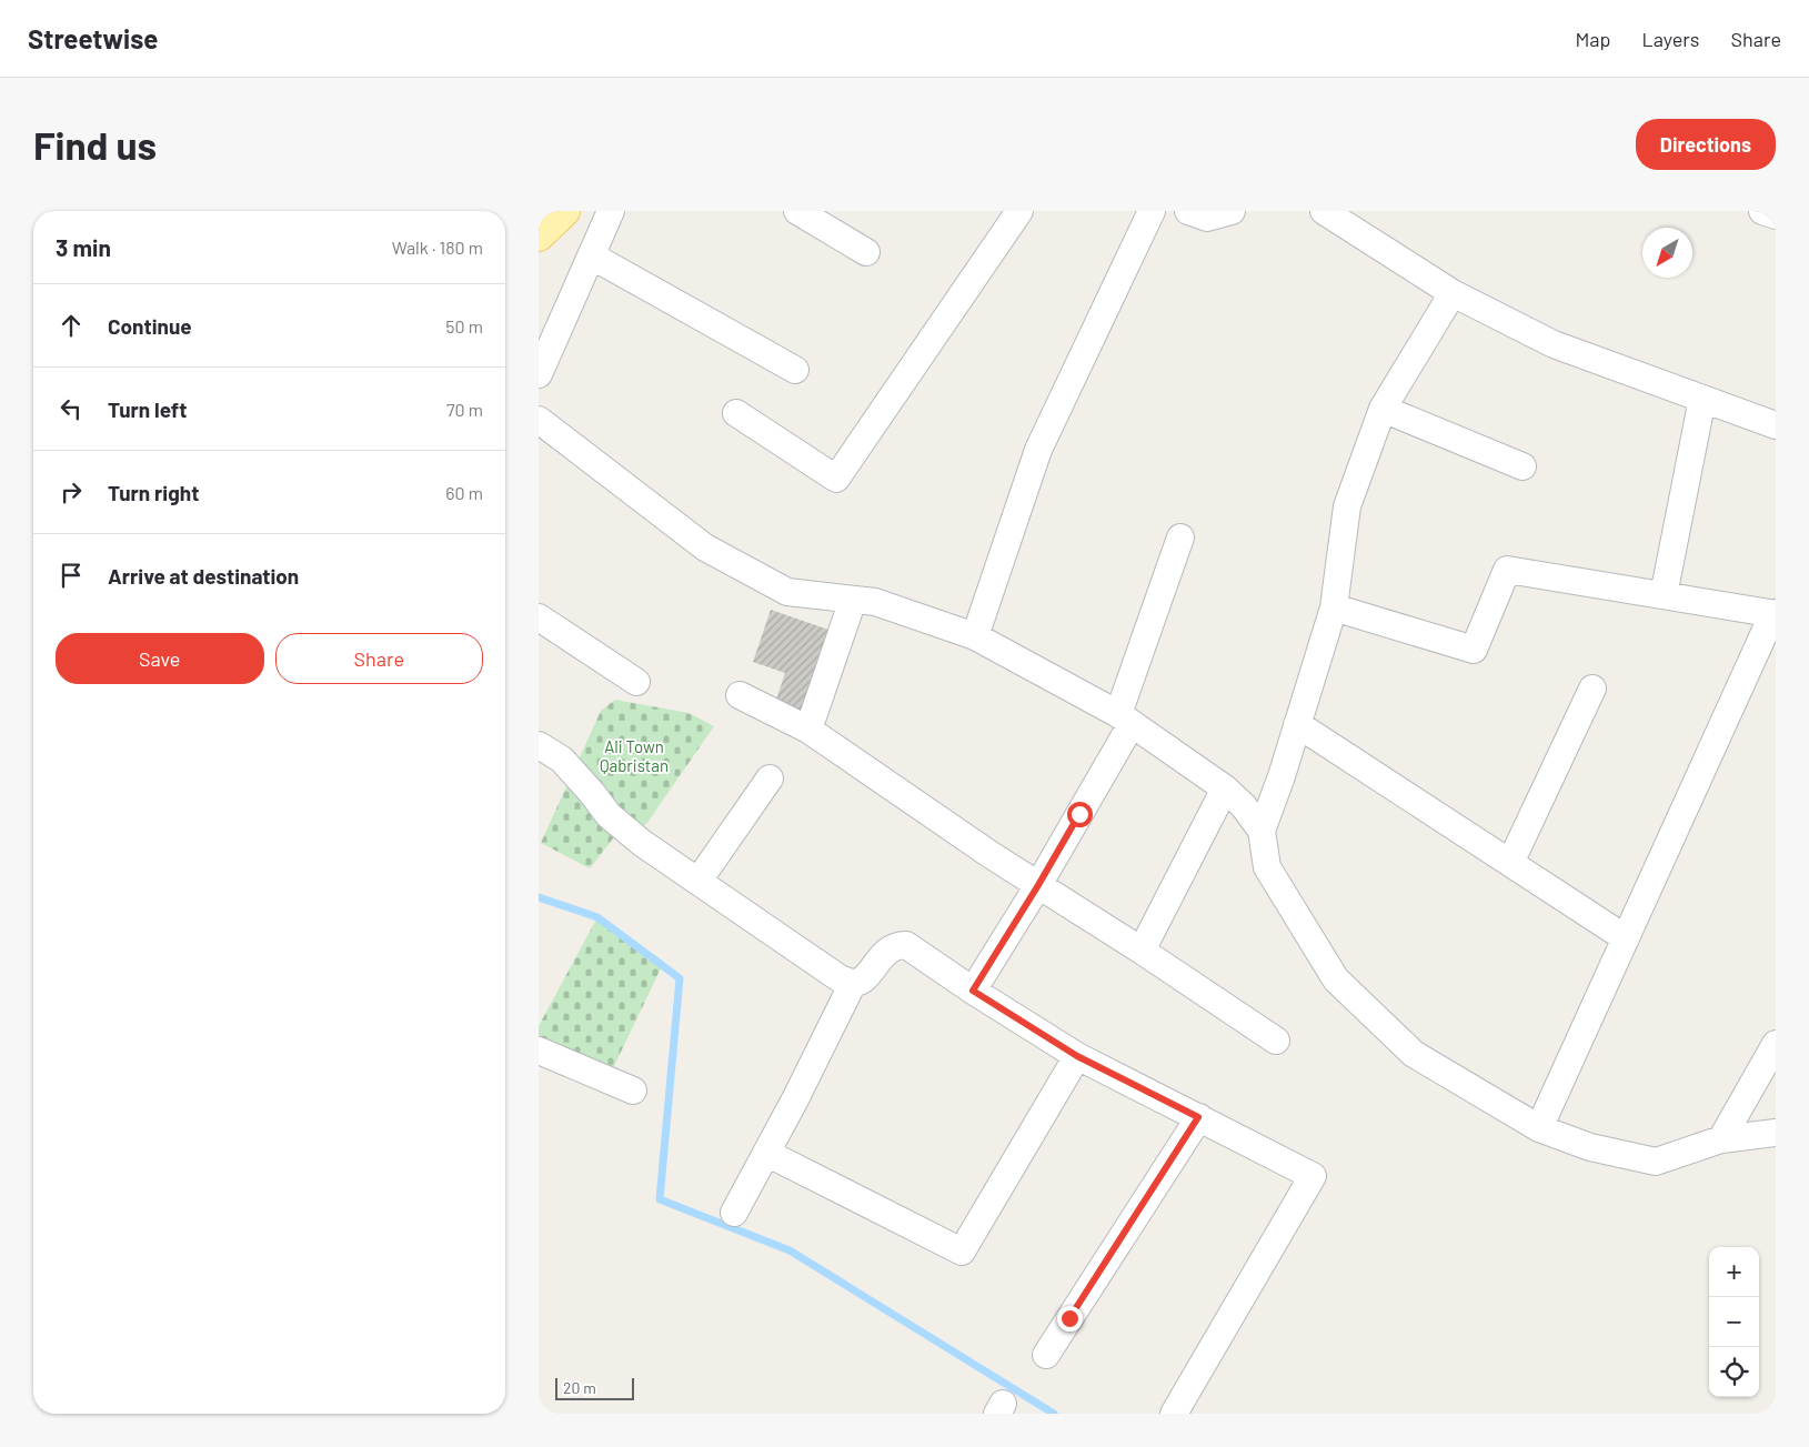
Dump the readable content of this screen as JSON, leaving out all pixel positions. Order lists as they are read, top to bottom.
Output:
{
  "parks": ["Ali Town Qabristan"],
  "scale_bar": "20 m",
  "north": "bottom left",
  "page": {
    "header": "Streetwise",
    "nav": ["Map", "Layers", "Share"],
    "buttons": [
      "Directions",
      ["Save", "Share"]
    ],
    "title": "Find us",
    "heading": ["3 min", "Walk · 180 m"],
    "list": [
      ["Continue", "50 m"],
      ["Turn left", "70 m"],
      ["Turn right", "60 m"],
      "Arrive at destination"
    ],
    "map_buttons": ["+", "−"],
    "scale": "20 m"
  }
}
